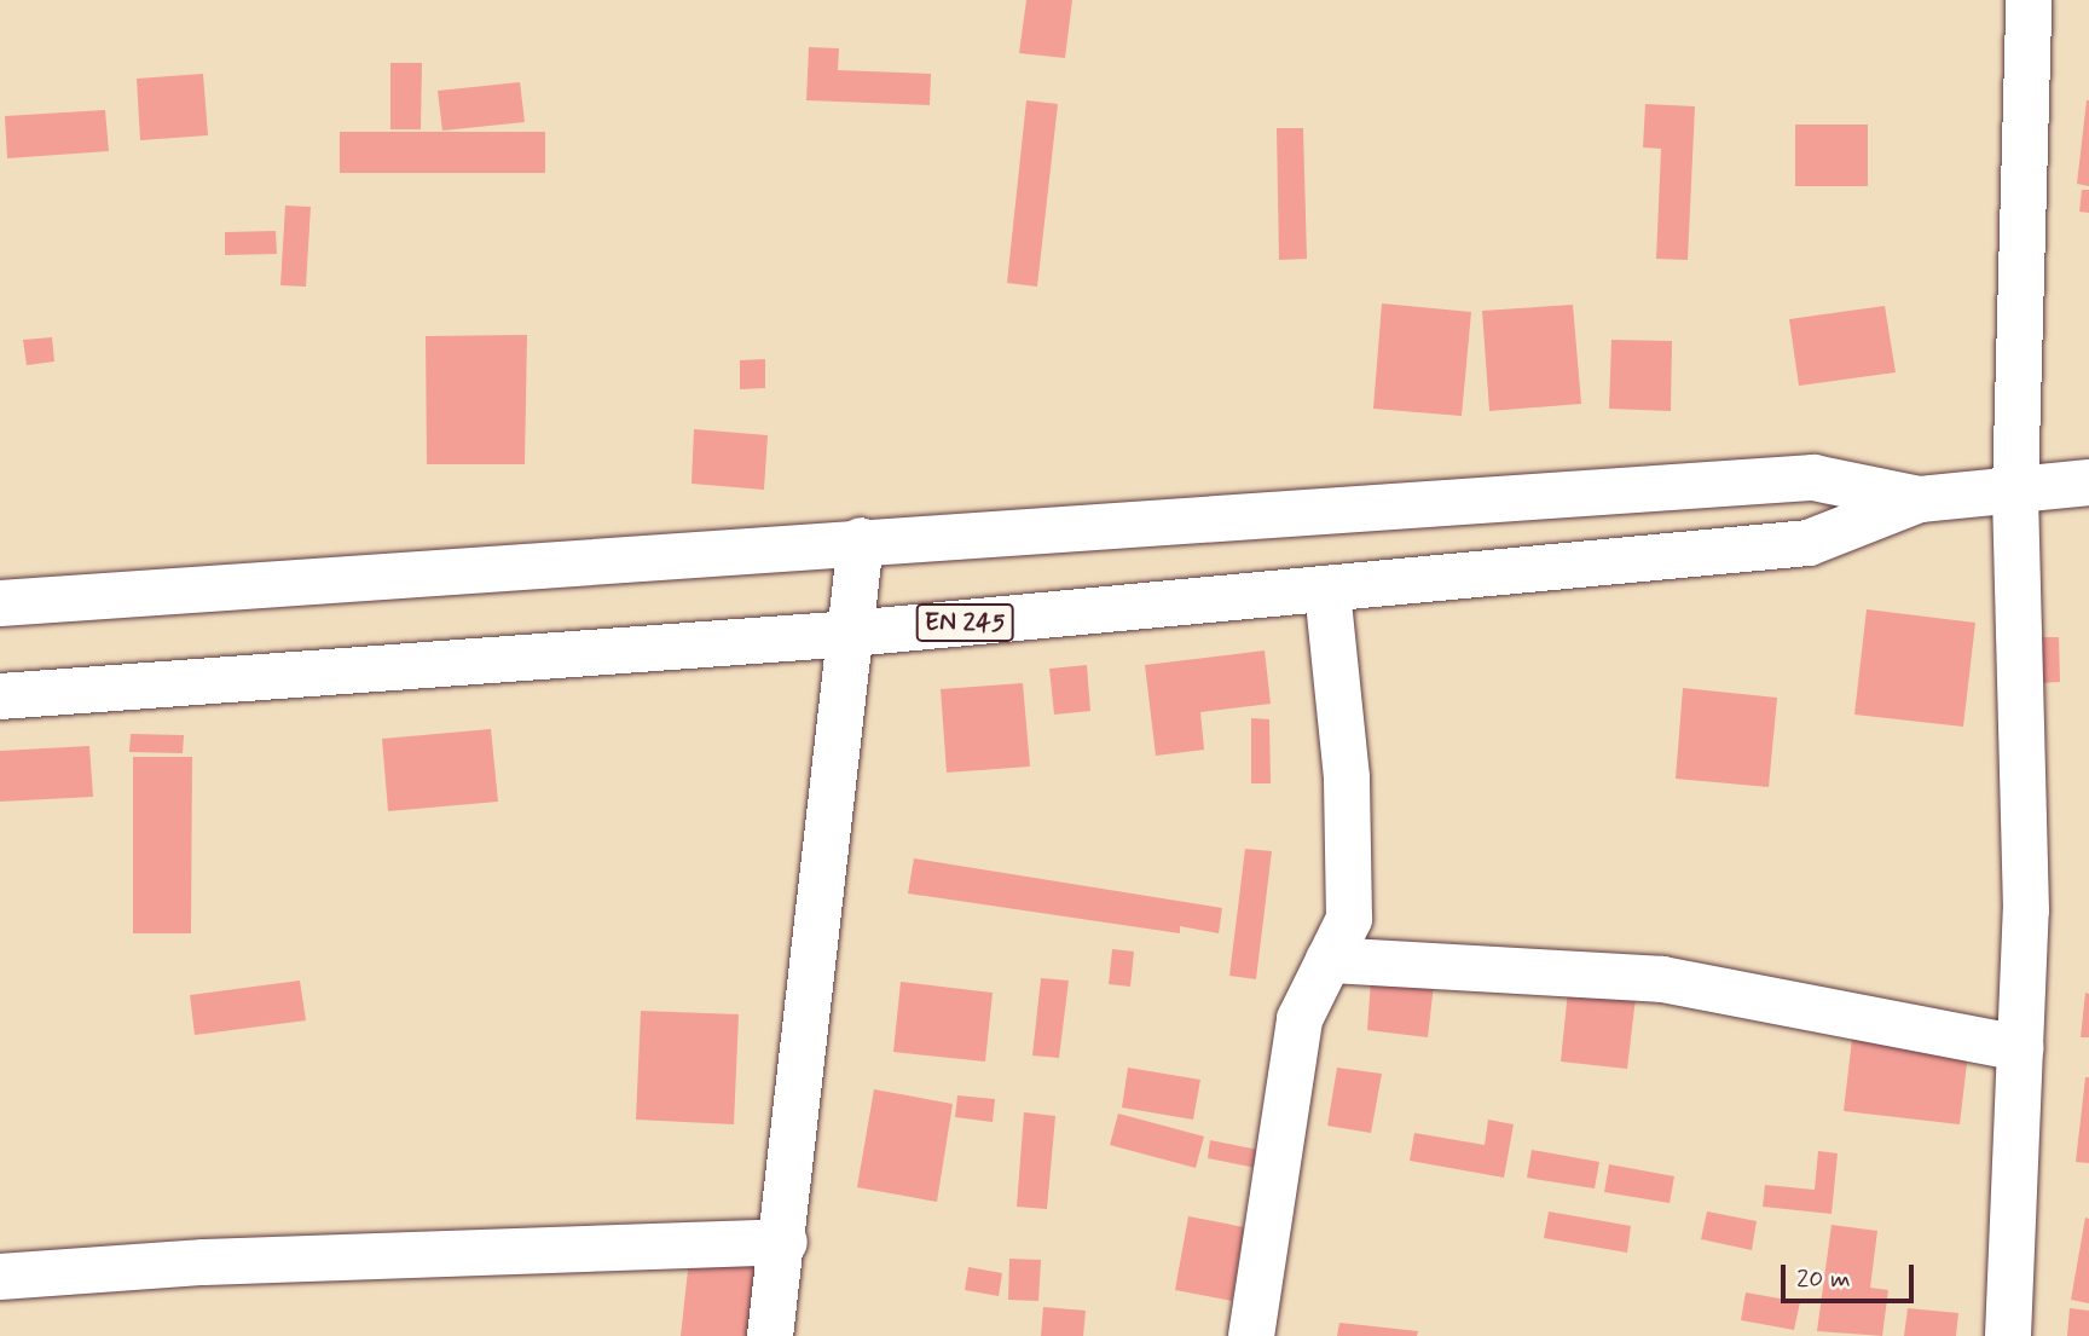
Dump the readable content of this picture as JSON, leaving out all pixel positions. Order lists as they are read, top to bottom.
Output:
{
  "streets": {
    "main road": ["EN 245"]
  },
  "scale_bar": "20 m"
}
